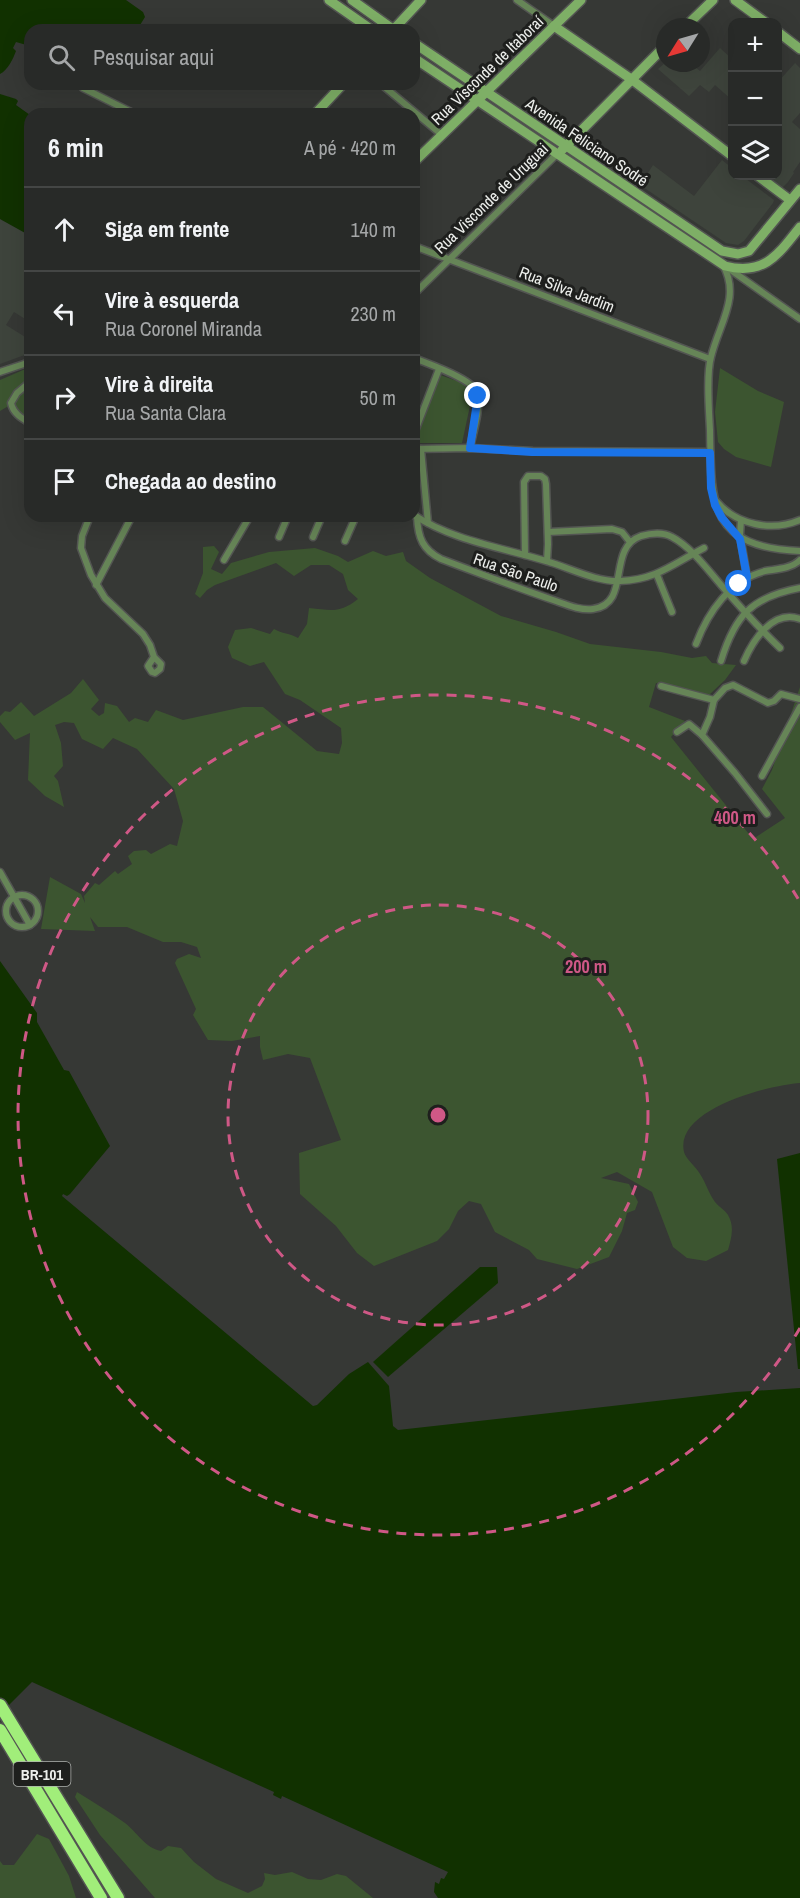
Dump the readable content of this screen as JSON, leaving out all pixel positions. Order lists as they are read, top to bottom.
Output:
{
  "streets": {
    "highway": ["BR-101"],
    "main road": ["Rua Visconde de Itaboraí", "Avenida Feliciano Sodré", "Rua Visconde de Uruguai"],
    "street": ["Rua Silva Jardim", "Rua São Paulo"]
  },
  "crossings": [
    ["Rua Visconde de Itaboraí", "Avenida Feliciano Sodré"],
    ["Avenida Feliciano Sodré", "Rua Visconde de Uruguai"],
    ["Rua Visconde de Uruguai", "Rua Silva Jardim"]
  ],
  "north": "bottom left",
  "page": {
    "map_buttons": ["+", "−"],
    "search": "Pesquisar aqui",
    "heading": ["6 min", "A pé · 420 m"],
    "list": [
      ["Siga em frente", "140 m"],
      ["Vire à esquerda", "Rua Coronel Miranda", "230 m"],
      ["Vire à direita", "Rua Santa Clara", "50 m"],
      "Chegada ao destino"
    ]
  },
  "rings": ["400 m", "200 m"]
}
